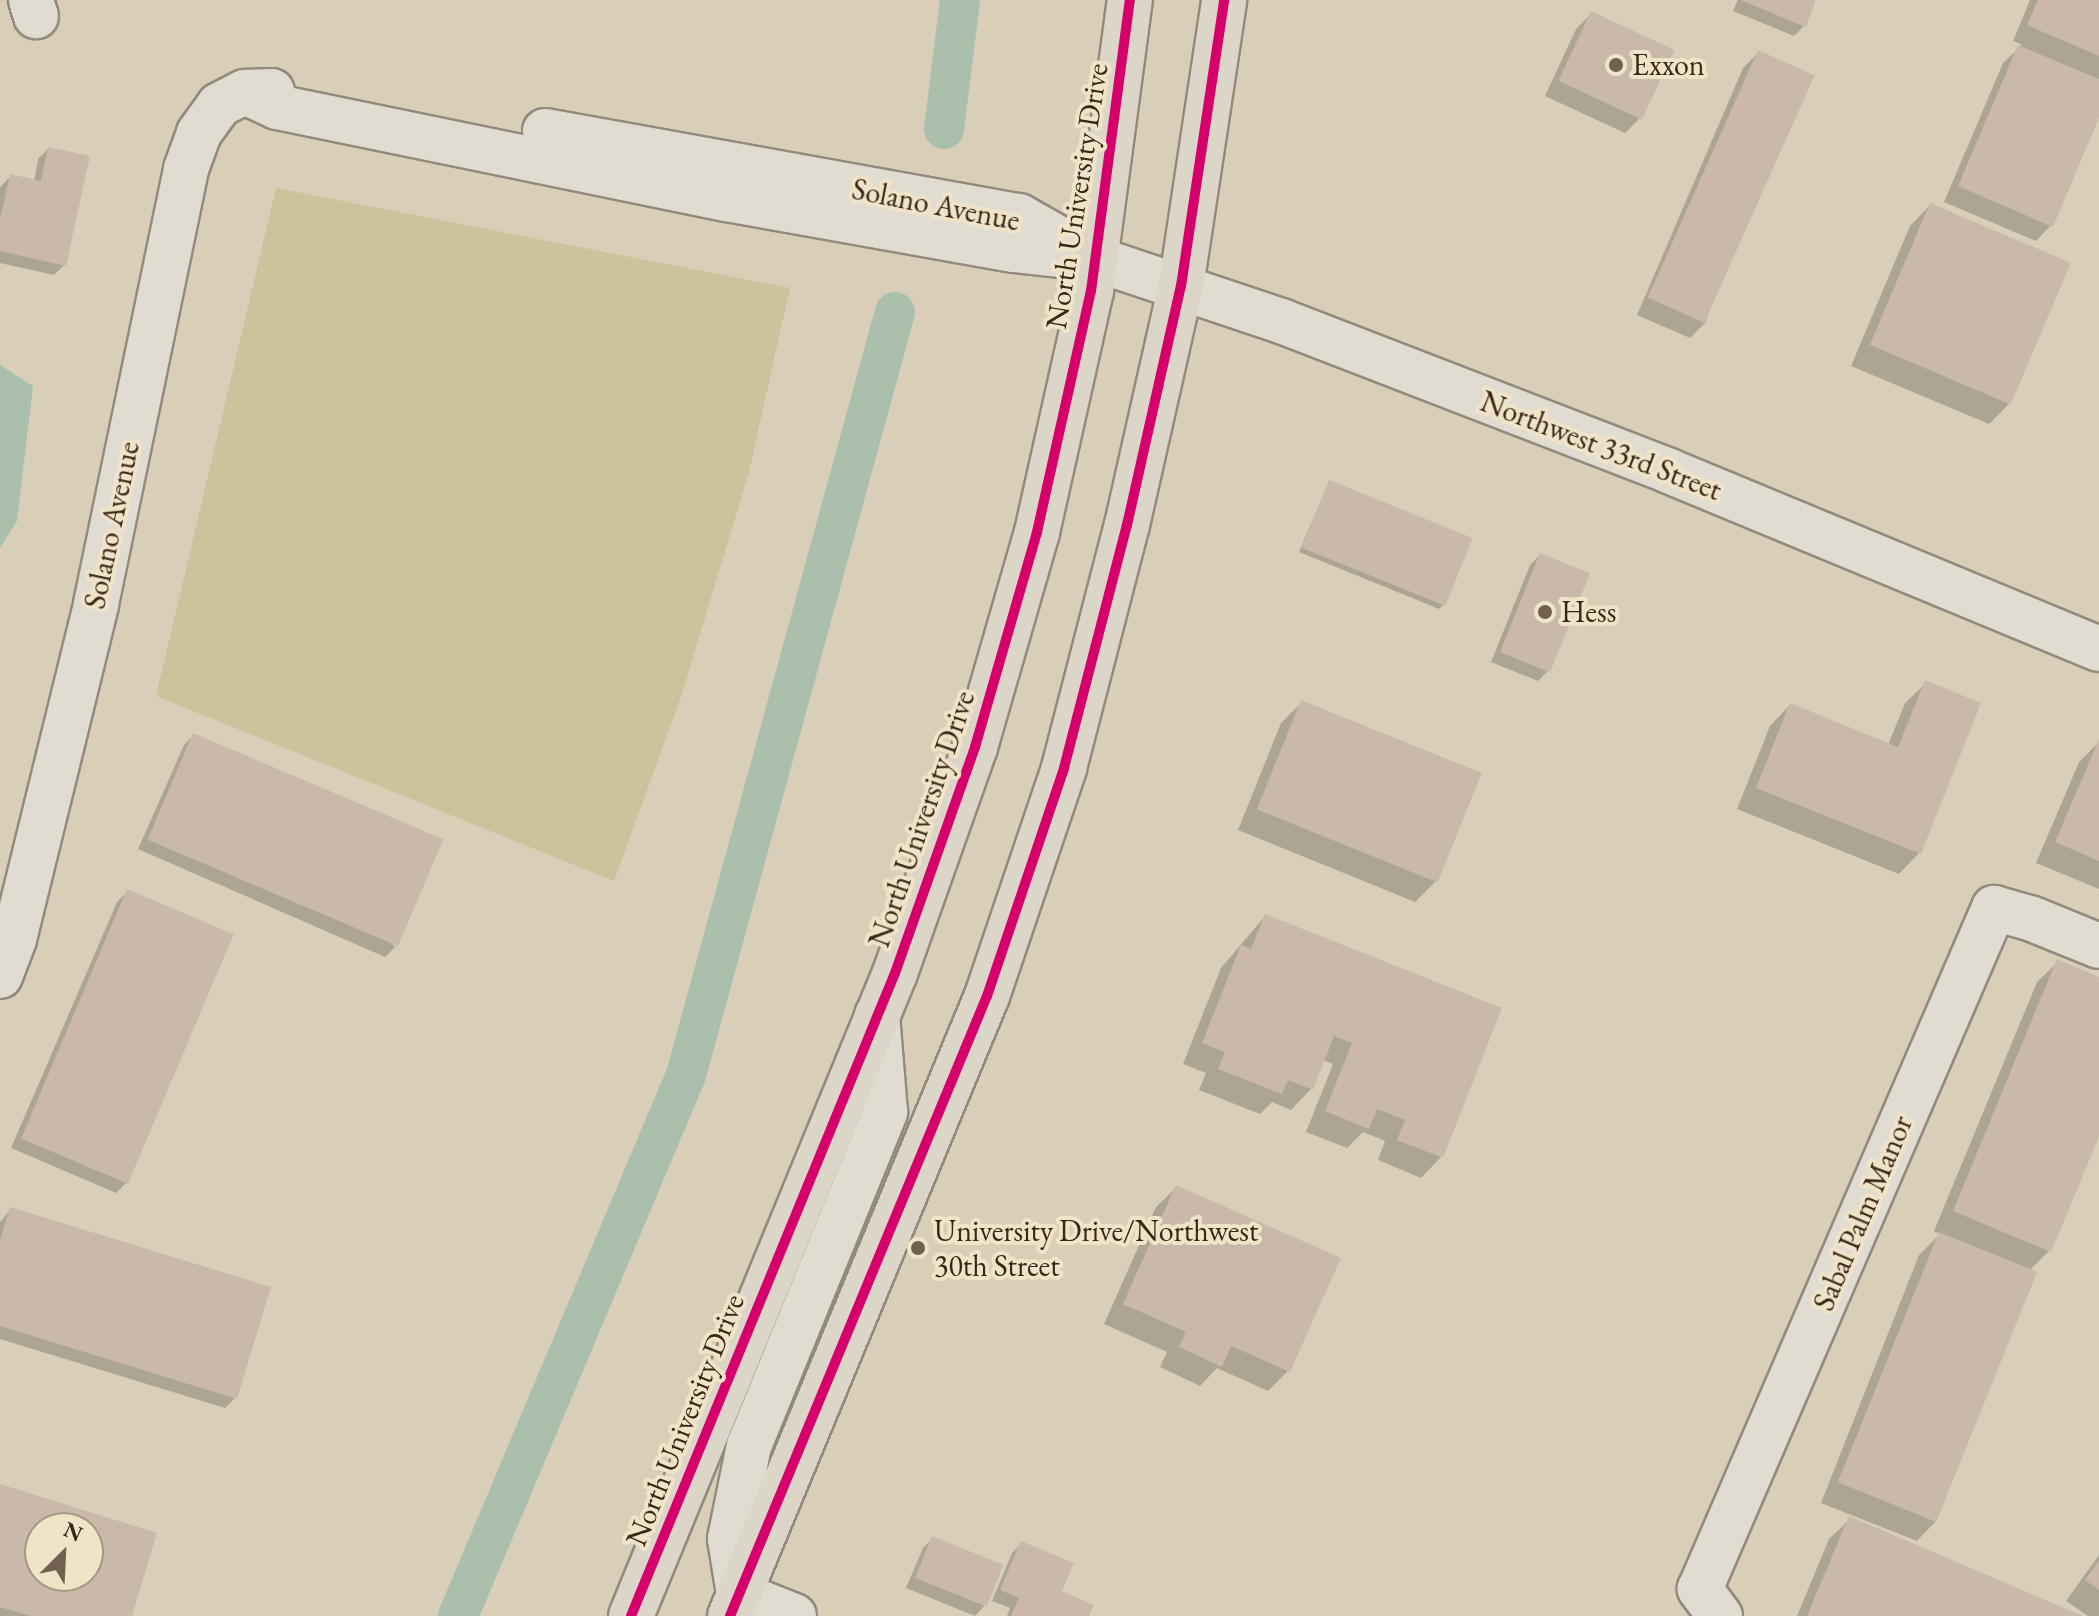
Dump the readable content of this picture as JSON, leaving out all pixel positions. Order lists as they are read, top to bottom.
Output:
{
  "streets": {
    "main road": ["North University Drive"],
    "street": ["Solano Avenue", "Northwest 33rd Street", "Sabal Palm Manor"]
  },
  "crossings": [
    ["North University Drive", "Solano Avenue"],
    ["North University Drive", "Northwest 33rd Street"],
    ["Solano Avenue", "Northwest 33rd Street"]
  ],
  "places": ["Exxon", "Hess", "University Drive/Northwest 30th Street"],
  "north": "top right"
}
